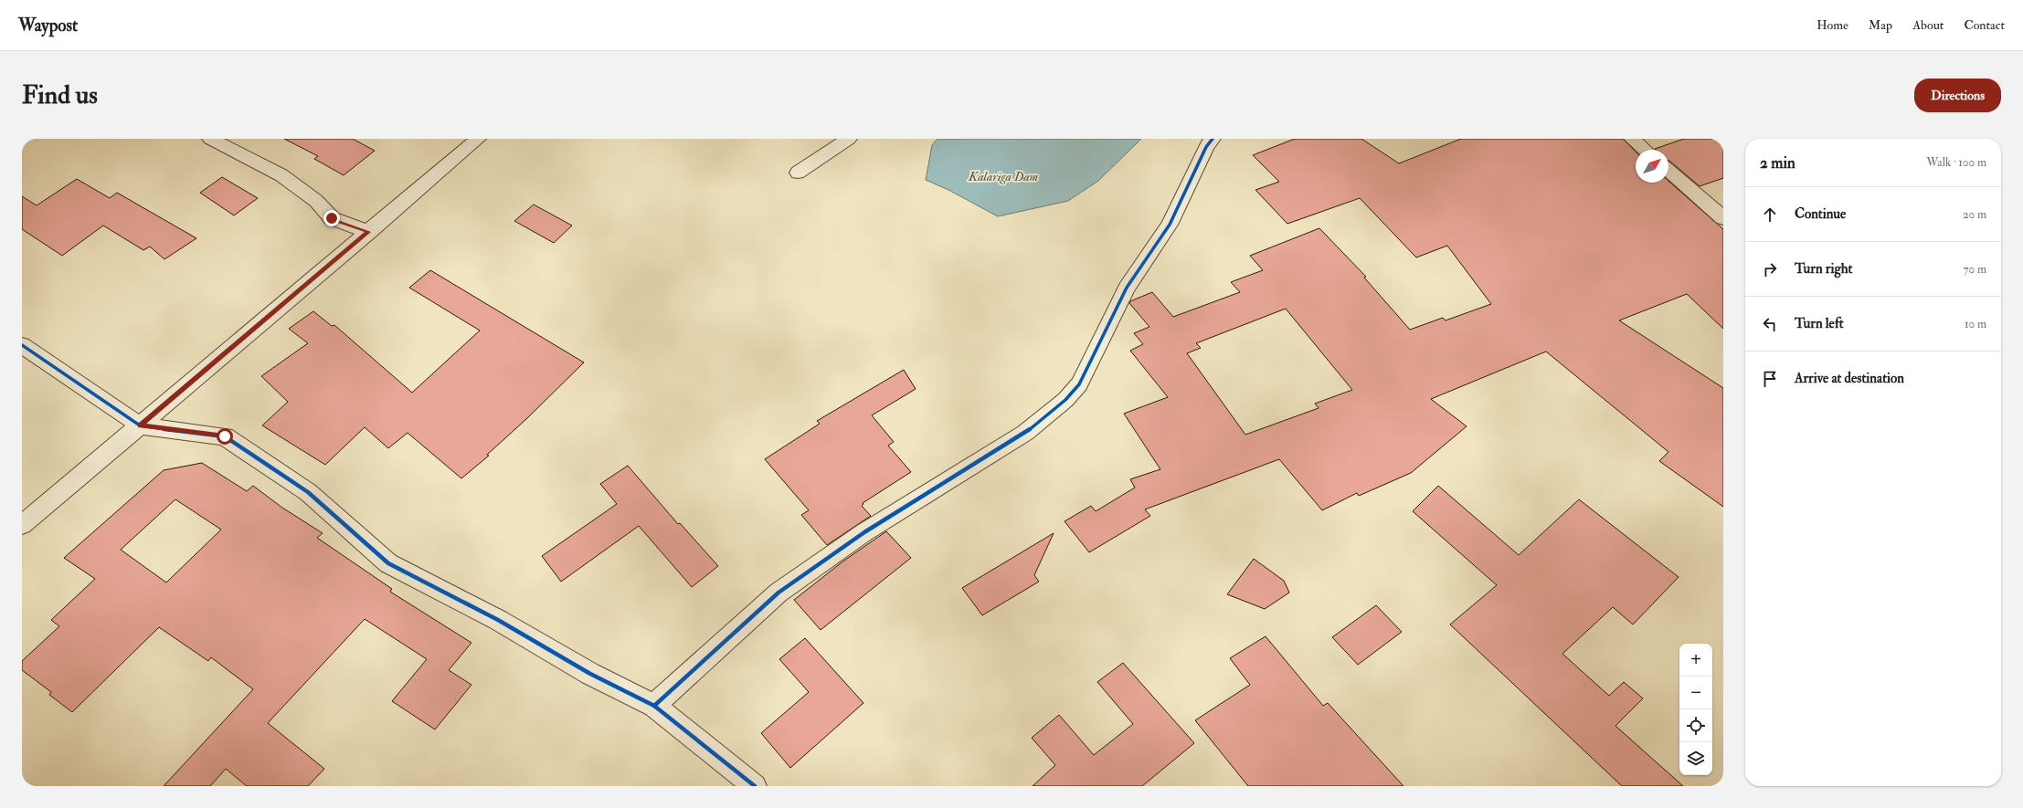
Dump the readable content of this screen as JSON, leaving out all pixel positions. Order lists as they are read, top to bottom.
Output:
{
  "water": ["Kalariga Dam"],
  "north": "top right",
  "page": {
    "header": "Waypost",
    "nav": [
      "Home",
      "Map",
      "About",
      "Contact"
    ],
    "buttons": "Directions",
    "title": "Find us",
    "heading": ["2 min", "Walk · 100 m"],
    "list": [
      ["Continue", "20 m"],
      ["Turn right", "70 m"],
      ["Turn left", "10 m"],
      "Arrive at destination"
    ],
    "map_buttons": ["+", "−"]
  }
}
